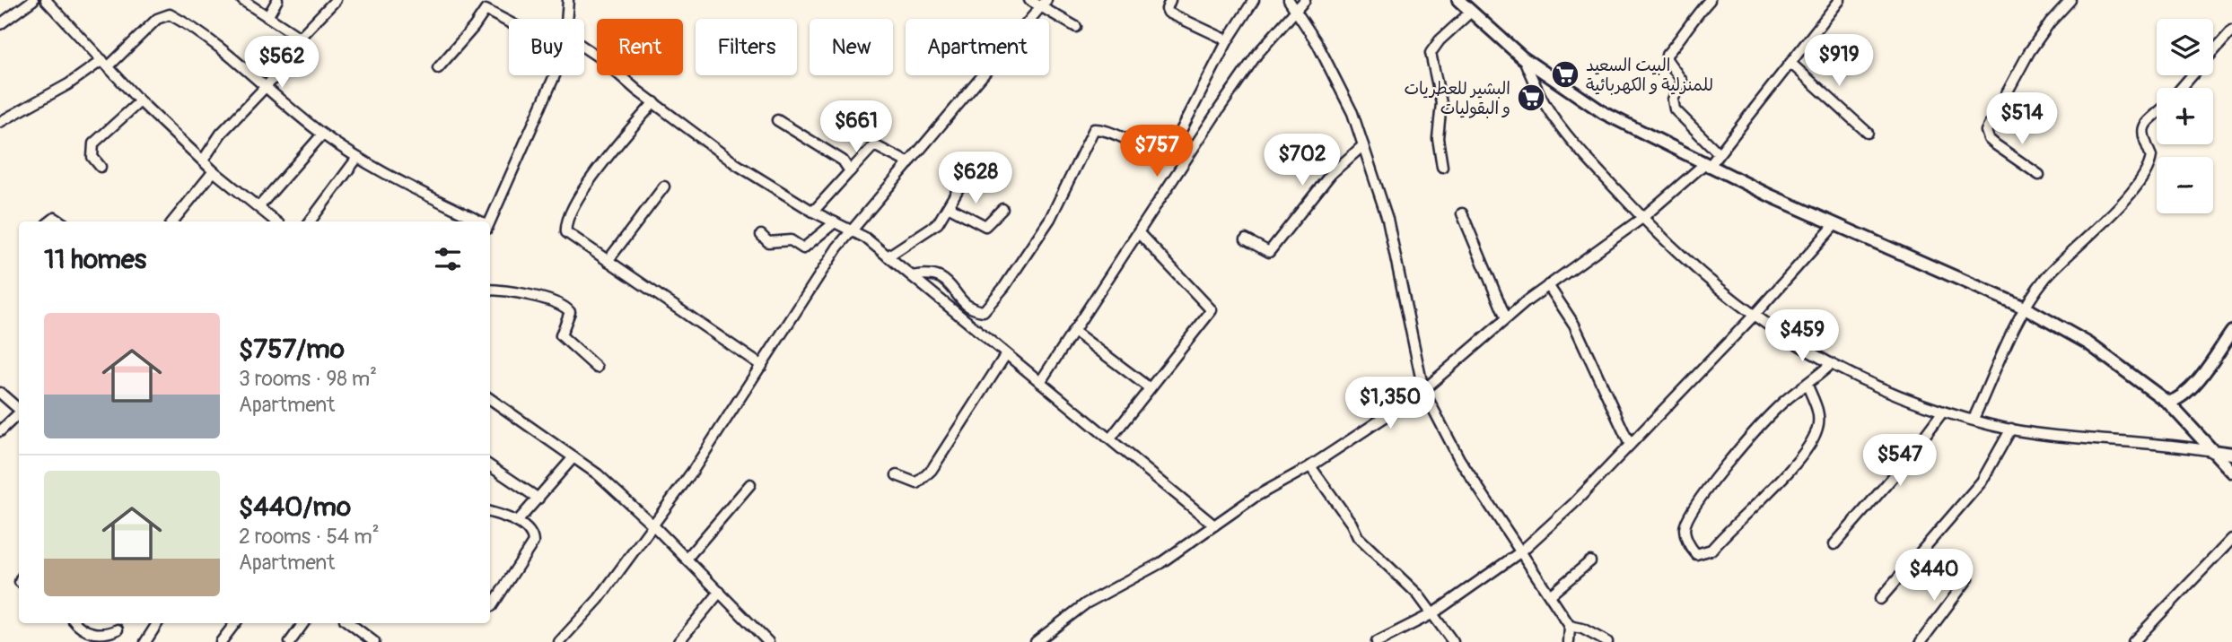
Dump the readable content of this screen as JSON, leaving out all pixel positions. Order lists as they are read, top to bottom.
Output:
{
  "places": {
    "supermarket": ["البيت السعيد للمنزلية و الكهربائية", "البشير للعطريات و البقوليات"]
  },
  "page": {
    "map_buttons": ["+", "−"],
    "chip": [
      "Buy",
      "Rent",
      "Filters",
      "New",
      "Apartment"
    ],
    "price": [
      "$919",
      "$562",
      "$514",
      "$661",
      "$757",
      "$702",
      "$628",
      "$459",
      "$1,350",
      "$547",
      "$440"
    ],
    "heading": "11 homes",
    "list": [
      {
        "name": "$757/mo",
        "note": "3 rooms · 98 m² · Apartment"
      },
      {
        "name": "$440/mo",
        "note": "2 rooms · 54 m² · Apartment"
      }
    ]
  }
}
